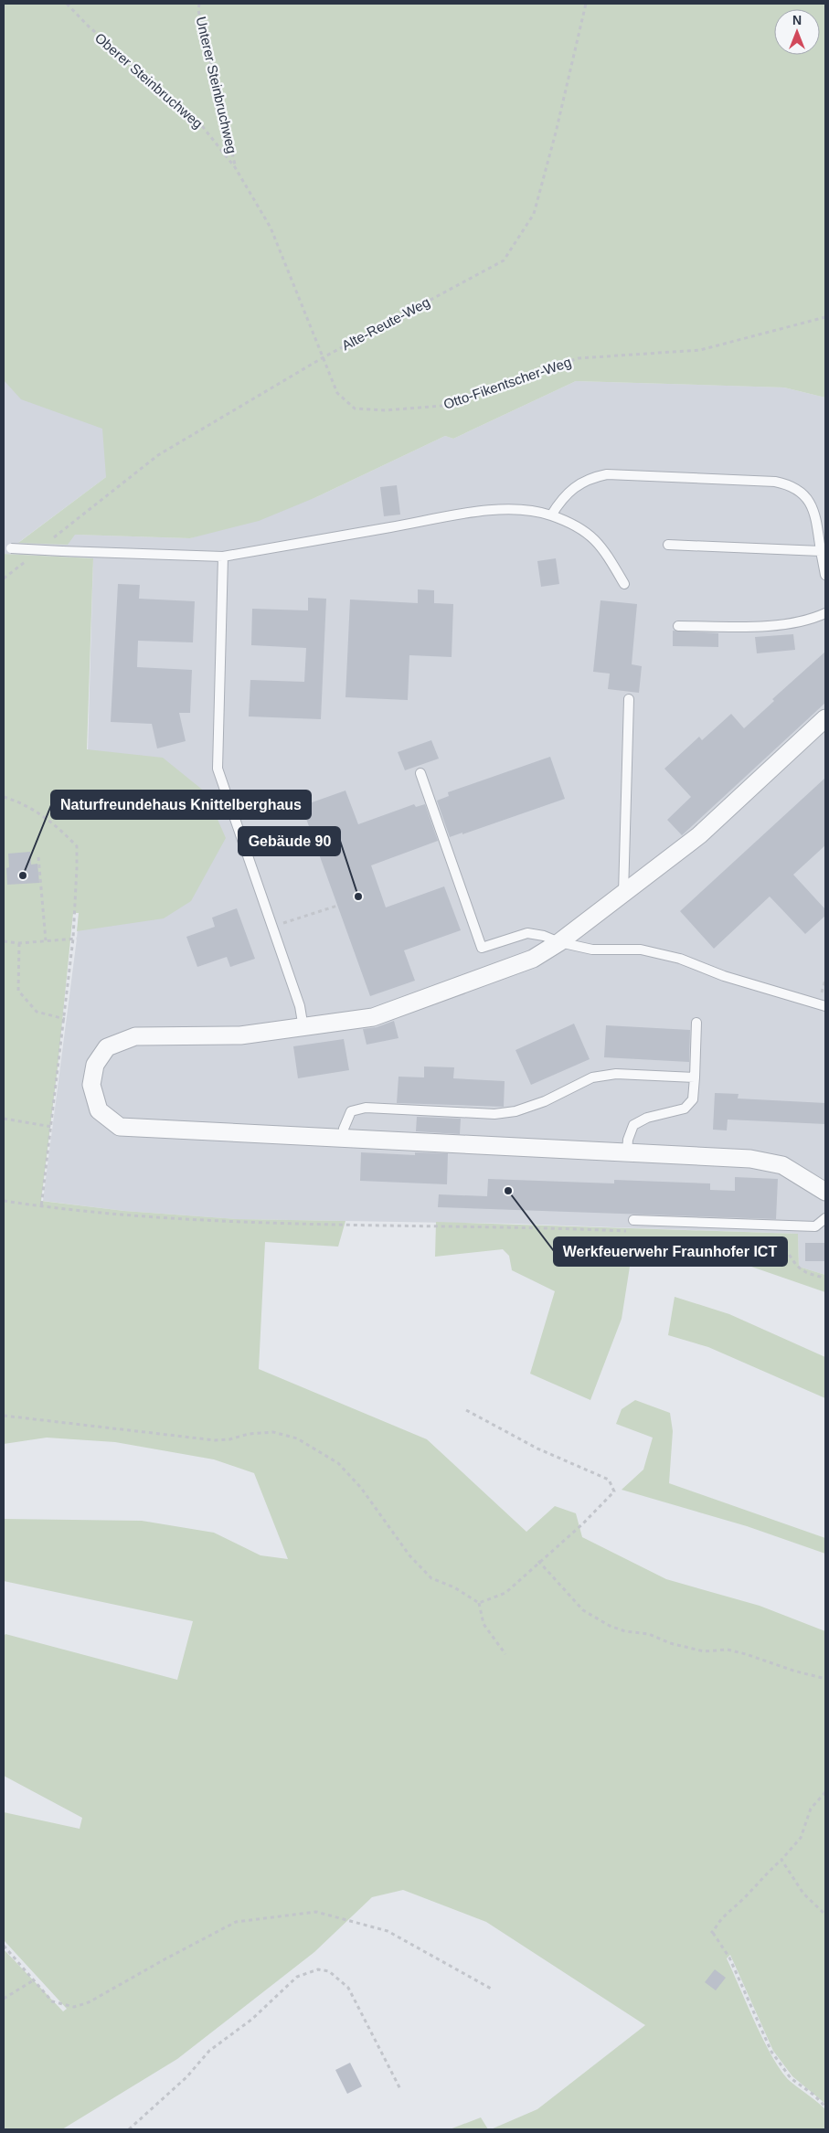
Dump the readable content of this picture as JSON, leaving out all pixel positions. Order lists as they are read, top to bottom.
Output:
{
  "streets": {
    "path": [
      "Oberer Steinbruchweg",
      "Unterer Steinbruchweg",
      "Alte-Reute-Weg",
      "Otto-Fikentscher-Weg"
    ]
  },
  "crossings": [
    ["Oberer Steinbruchweg", "Unterer Steinbruchweg"],
    ["Oberer Steinbruchweg", "Alte-Reute-Weg"],
    ["Oberer Steinbruchweg", "Otto-Fikentscher-Weg"],
    ["Alte-Reute-Weg", "Otto-Fikentscher-Weg"]
  ],
  "places": ["Naturfreundehaus Knittelberghaus", "Gebäude 90", "Werkfeuerwehr Fraunhofer ICT"],
  "north": "top"
}
